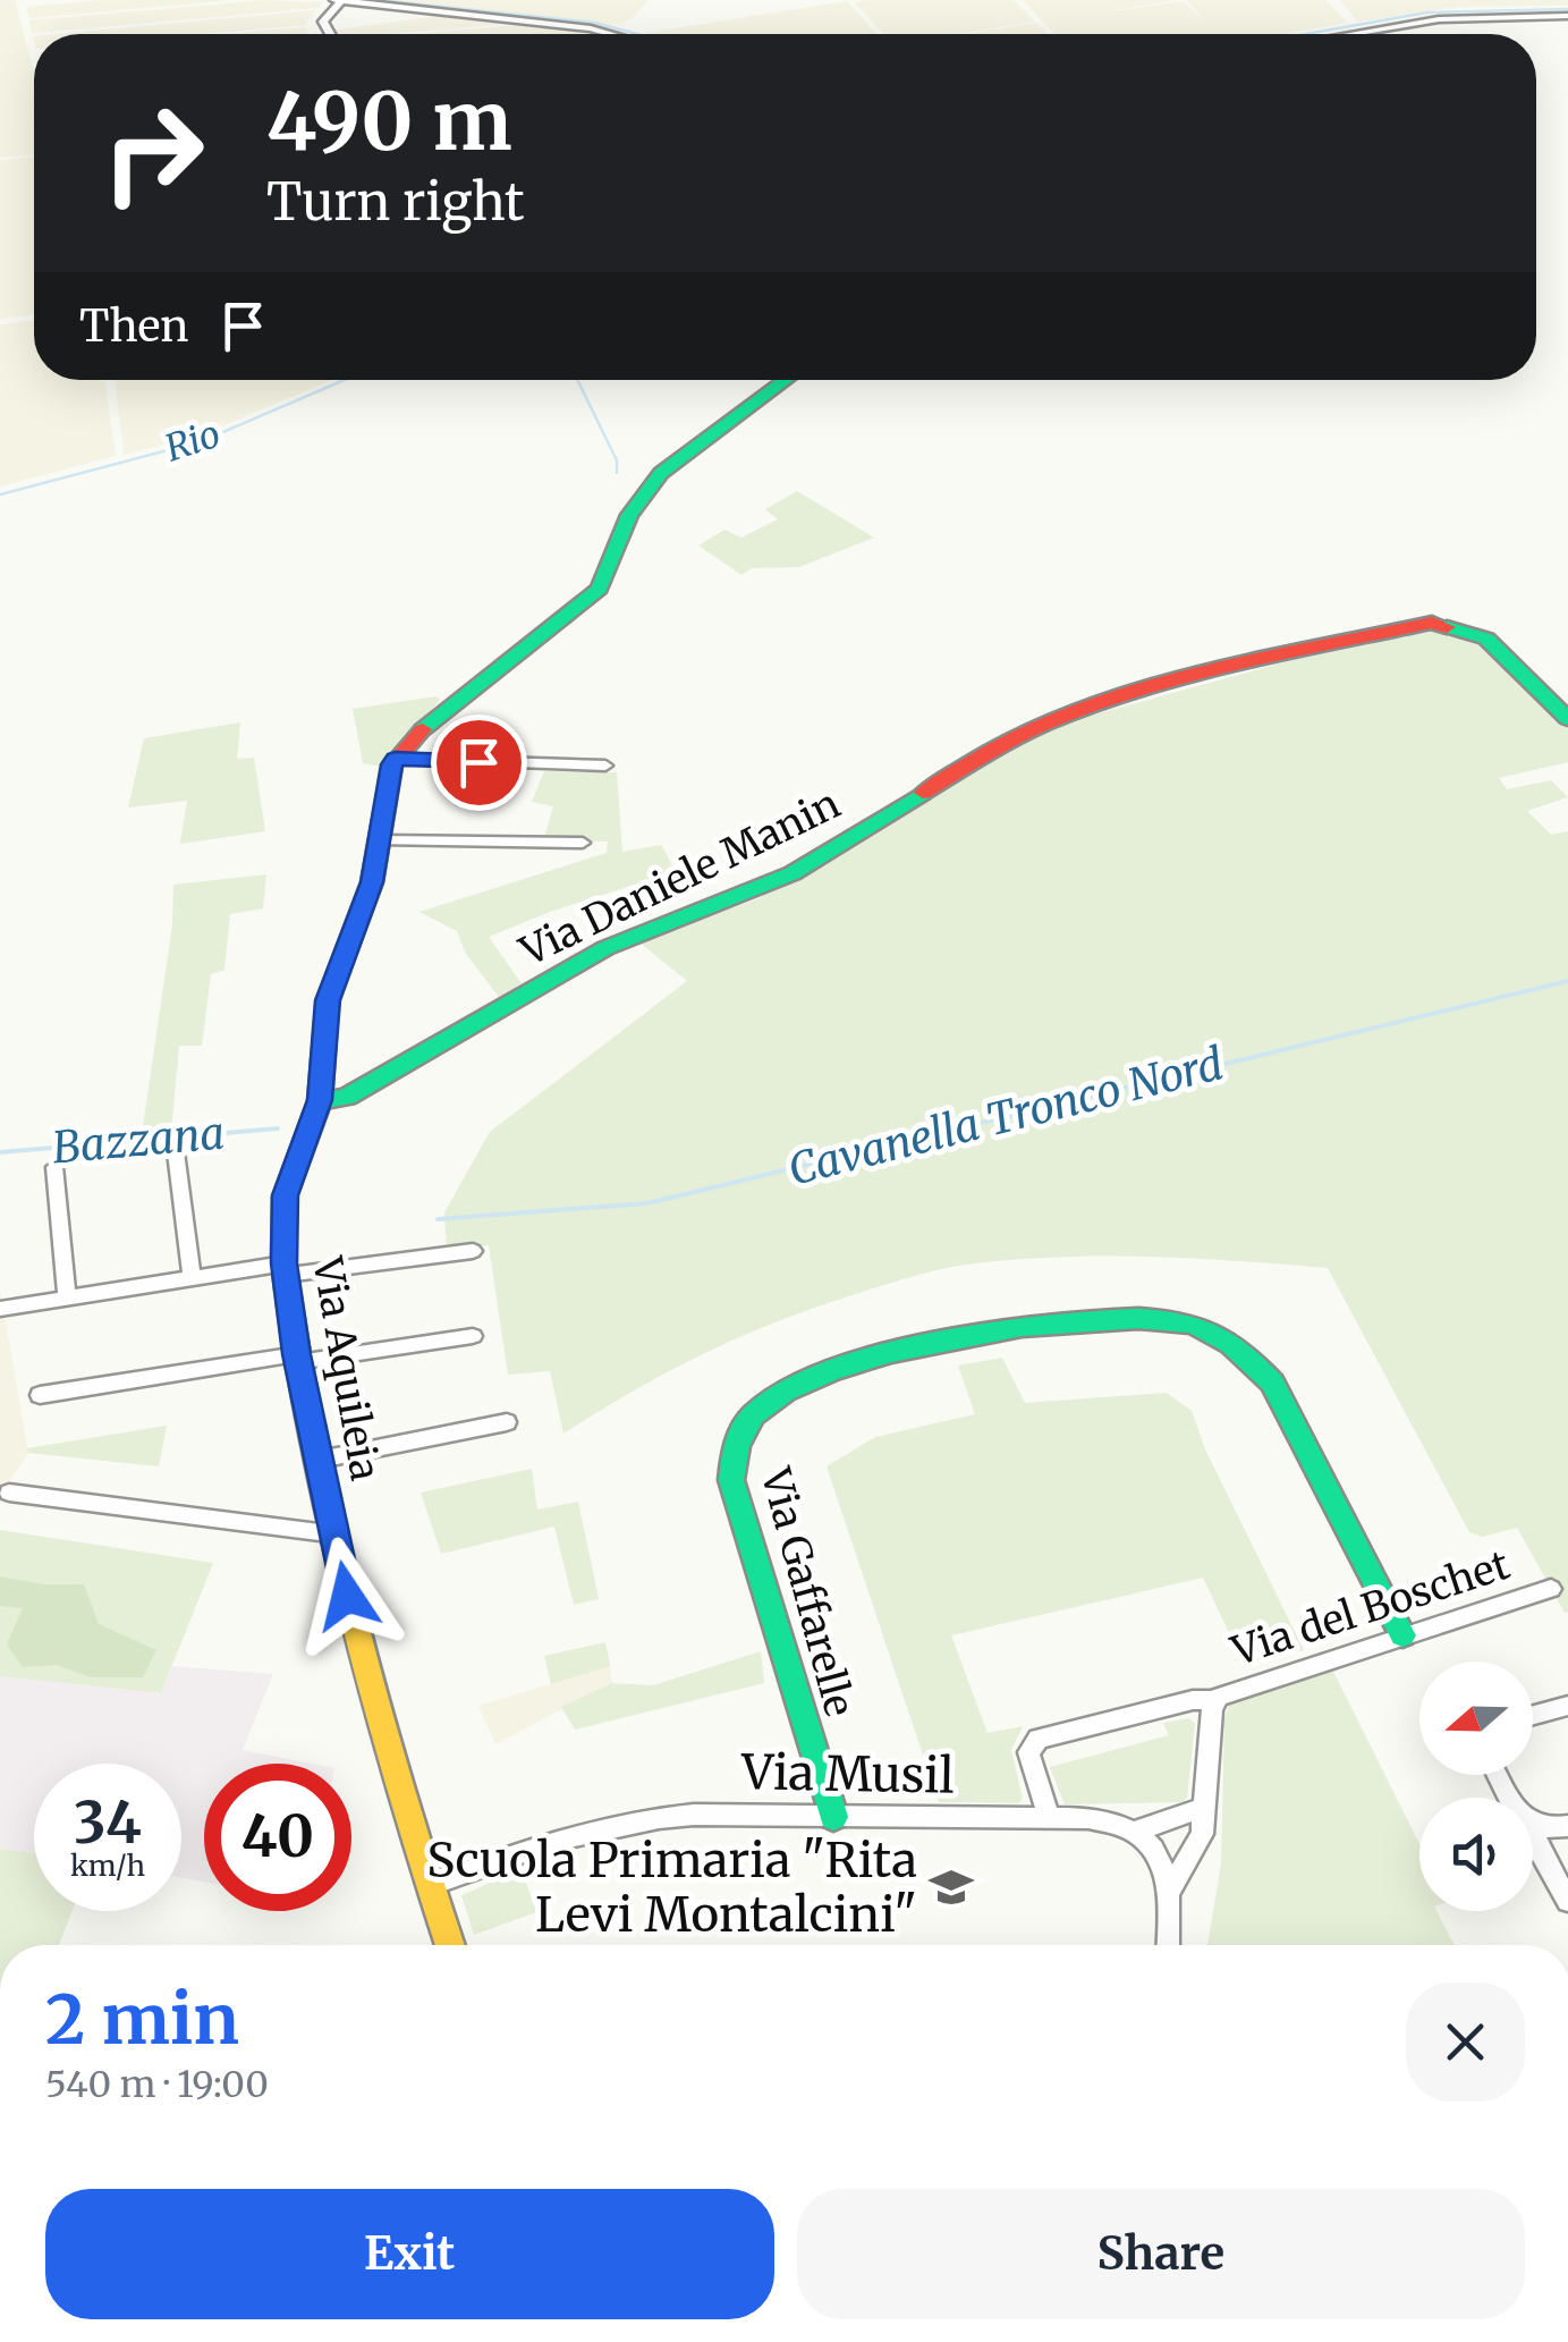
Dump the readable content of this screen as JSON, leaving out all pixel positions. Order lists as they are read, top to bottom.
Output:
{
  "streets": {
    "street": [
      "Via Daniele Manin",
      "Via Aquileia",
      "Via Gaffarelle",
      "Via del Boschet",
      "Via Musil"
    ]
  },
  "crossings": [
    ["Via Daniele Manin", "Via Aquileia"],
    ["Via Aquileia", "Via Musil"],
    ["Via Gaffarelle", "Via del Boschet"],
    ["Via Gaffarelle", "Via Musil"],
    ["Via del Boschet", "Via Musil"]
  ],
  "water": ["Rio", "Cavanella Tronco Nord", "Bazzana"],
  "places": {
    "school or university": ["Scuola Primaria \"Rita Levi Montalcini\""]
  },
  "north": "left",
  "page": {
    "turn": ["490 m", "Turn right"],
    "then": "Then",
    "speed": "34 km/h",
    "limit": "40",
    "heading": ["2 min", "540 m · 19:00"],
    "buttons": ["Exit", "Share"]
  }
}
